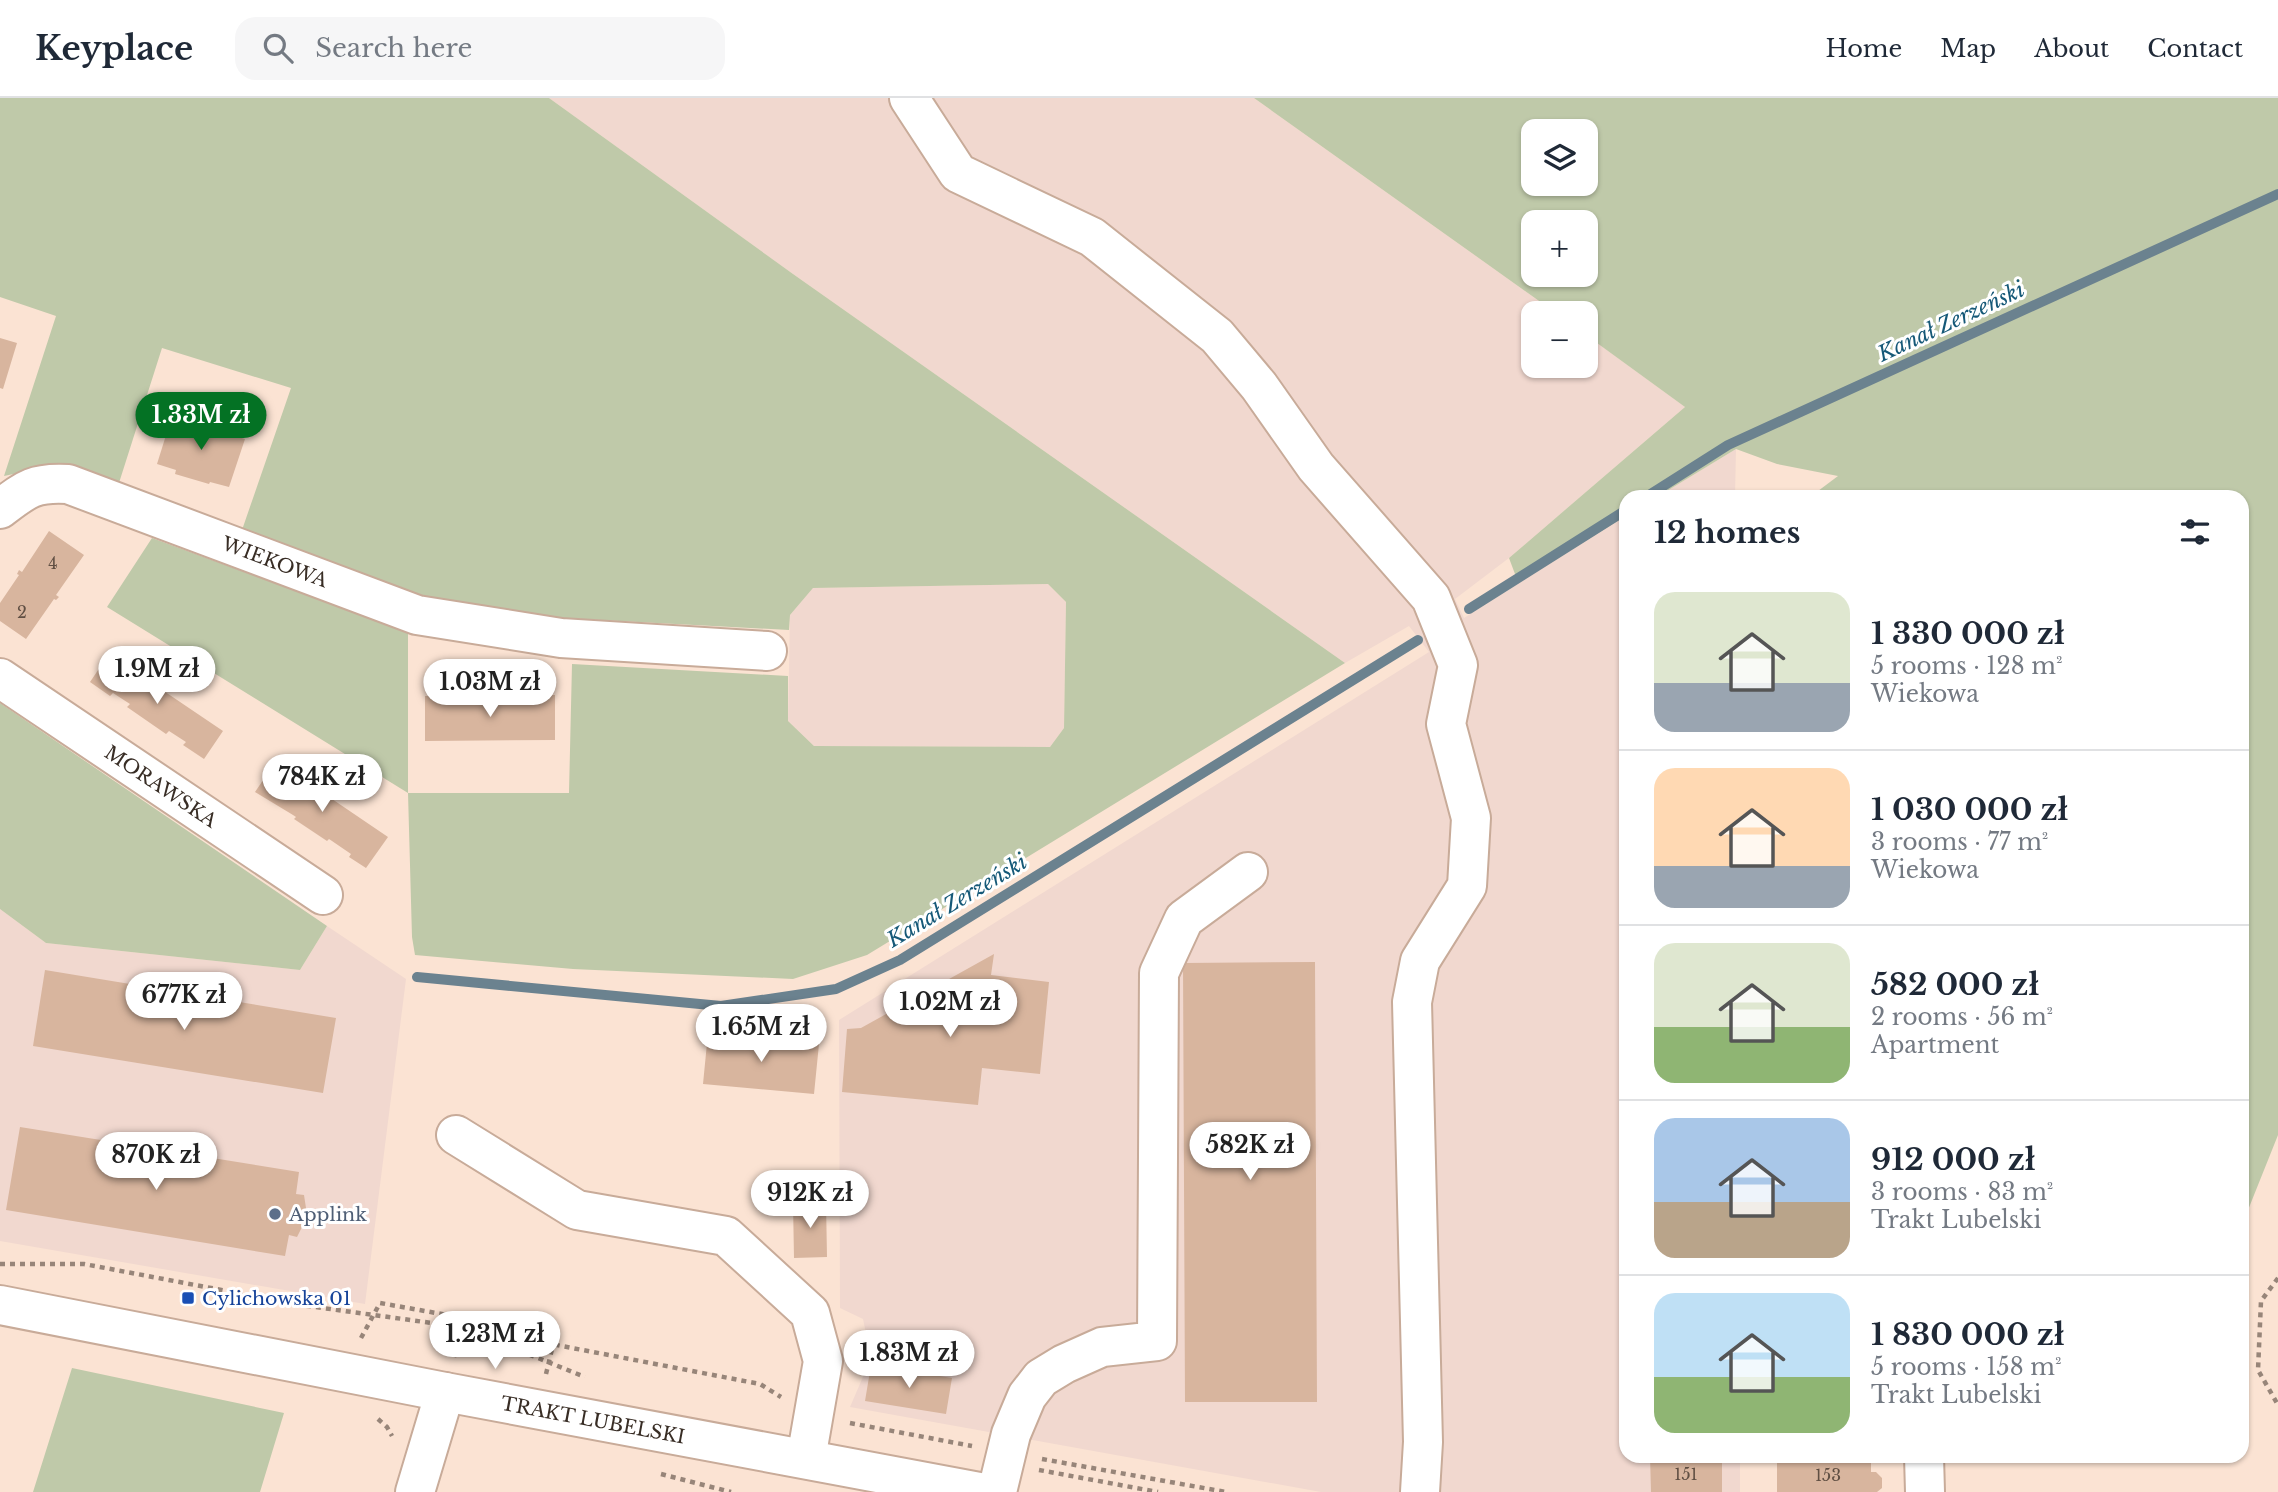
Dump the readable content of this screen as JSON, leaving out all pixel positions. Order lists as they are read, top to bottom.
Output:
{
  "streets": {
    "street": ["WIEKOWA", "MORAWSKA", "TRAKT LUBELSKI"]
  },
  "water": ["Kanał Zerzeński"],
  "places": {
    "other": ["Applink"],
    "transit": ["Cylichowska 01"]
  },
  "house_numbers": [
    "4",
    "2",
    "151",
    "153"
  ],
  "page": {
    "header": "Keyplace",
    "search": "Search here",
    "nav": [
      "Home",
      "Map",
      "About",
      "Contact"
    ],
    "map_buttons": ["+", "−"],
    "price": [
      "1.33M zł",
      "1.9M zł",
      "1.03M zł",
      "784K zł",
      "677K zł",
      "1.02M zł",
      "1.65M zł",
      "582K zł",
      "870K zł",
      "912K zł",
      "1.23M zł",
      "1.83M zł"
    ],
    "heading": "12 homes",
    "list": [
      {
        "name": "1 330 000 zł",
        "note": "5 rooms · 128 m² · Wiekowa"
      },
      {
        "name": "1 030 000 zł",
        "note": "3 rooms · 77 m² · Wiekowa"
      },
      {
        "name": "582 000 zł",
        "note": "2 rooms · 56 m² · Apartment"
      },
      {
        "name": "912 000 zł",
        "note": "3 rooms · 83 m² · Trakt Lubelski"
      },
      {
        "name": "1 830 000 zł",
        "note": "5 rooms · 158 m² · Trakt Lubelski"
      }
    ]
  }
}
